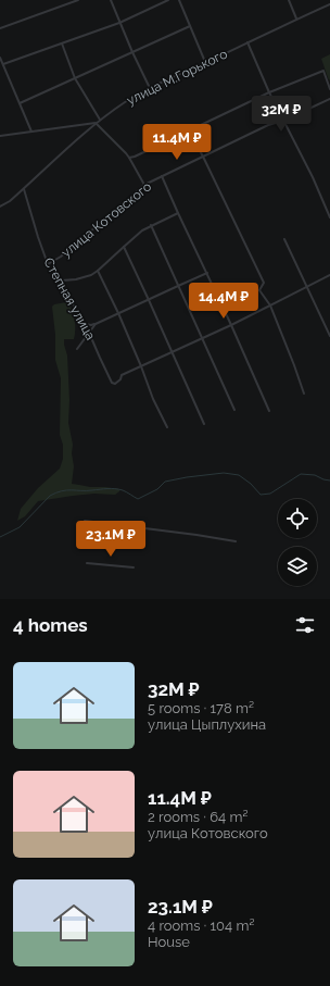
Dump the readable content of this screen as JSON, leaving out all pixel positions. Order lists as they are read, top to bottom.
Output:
{
  "streets": {
    "street": ["улица М.Горького", "улица Котовского", "Степная улица"]
  },
  "crossings": [
    ["улица М.Горького", "Степная улица"],
    ["улица Котовского", "Степная улица"]
  ],
  "page": {
    "price": [
      "32M ₽",
      "11.4M ₽",
      "14.4M ₽",
      "23.1M ₽"
    ],
    "heading": "4 homes",
    "list": [
      {
        "name": "32M ₽",
        "note": "5 rooms · 178 m² · улица Цыплухина"
      },
      {
        "name": "11.4M ₽",
        "note": "2 rooms · 64 m² · улица Котовского"
      },
      {
        "name": "23.1M ₽",
        "note": "4 rooms · 104 m² · House"
      }
    ]
  }
}
